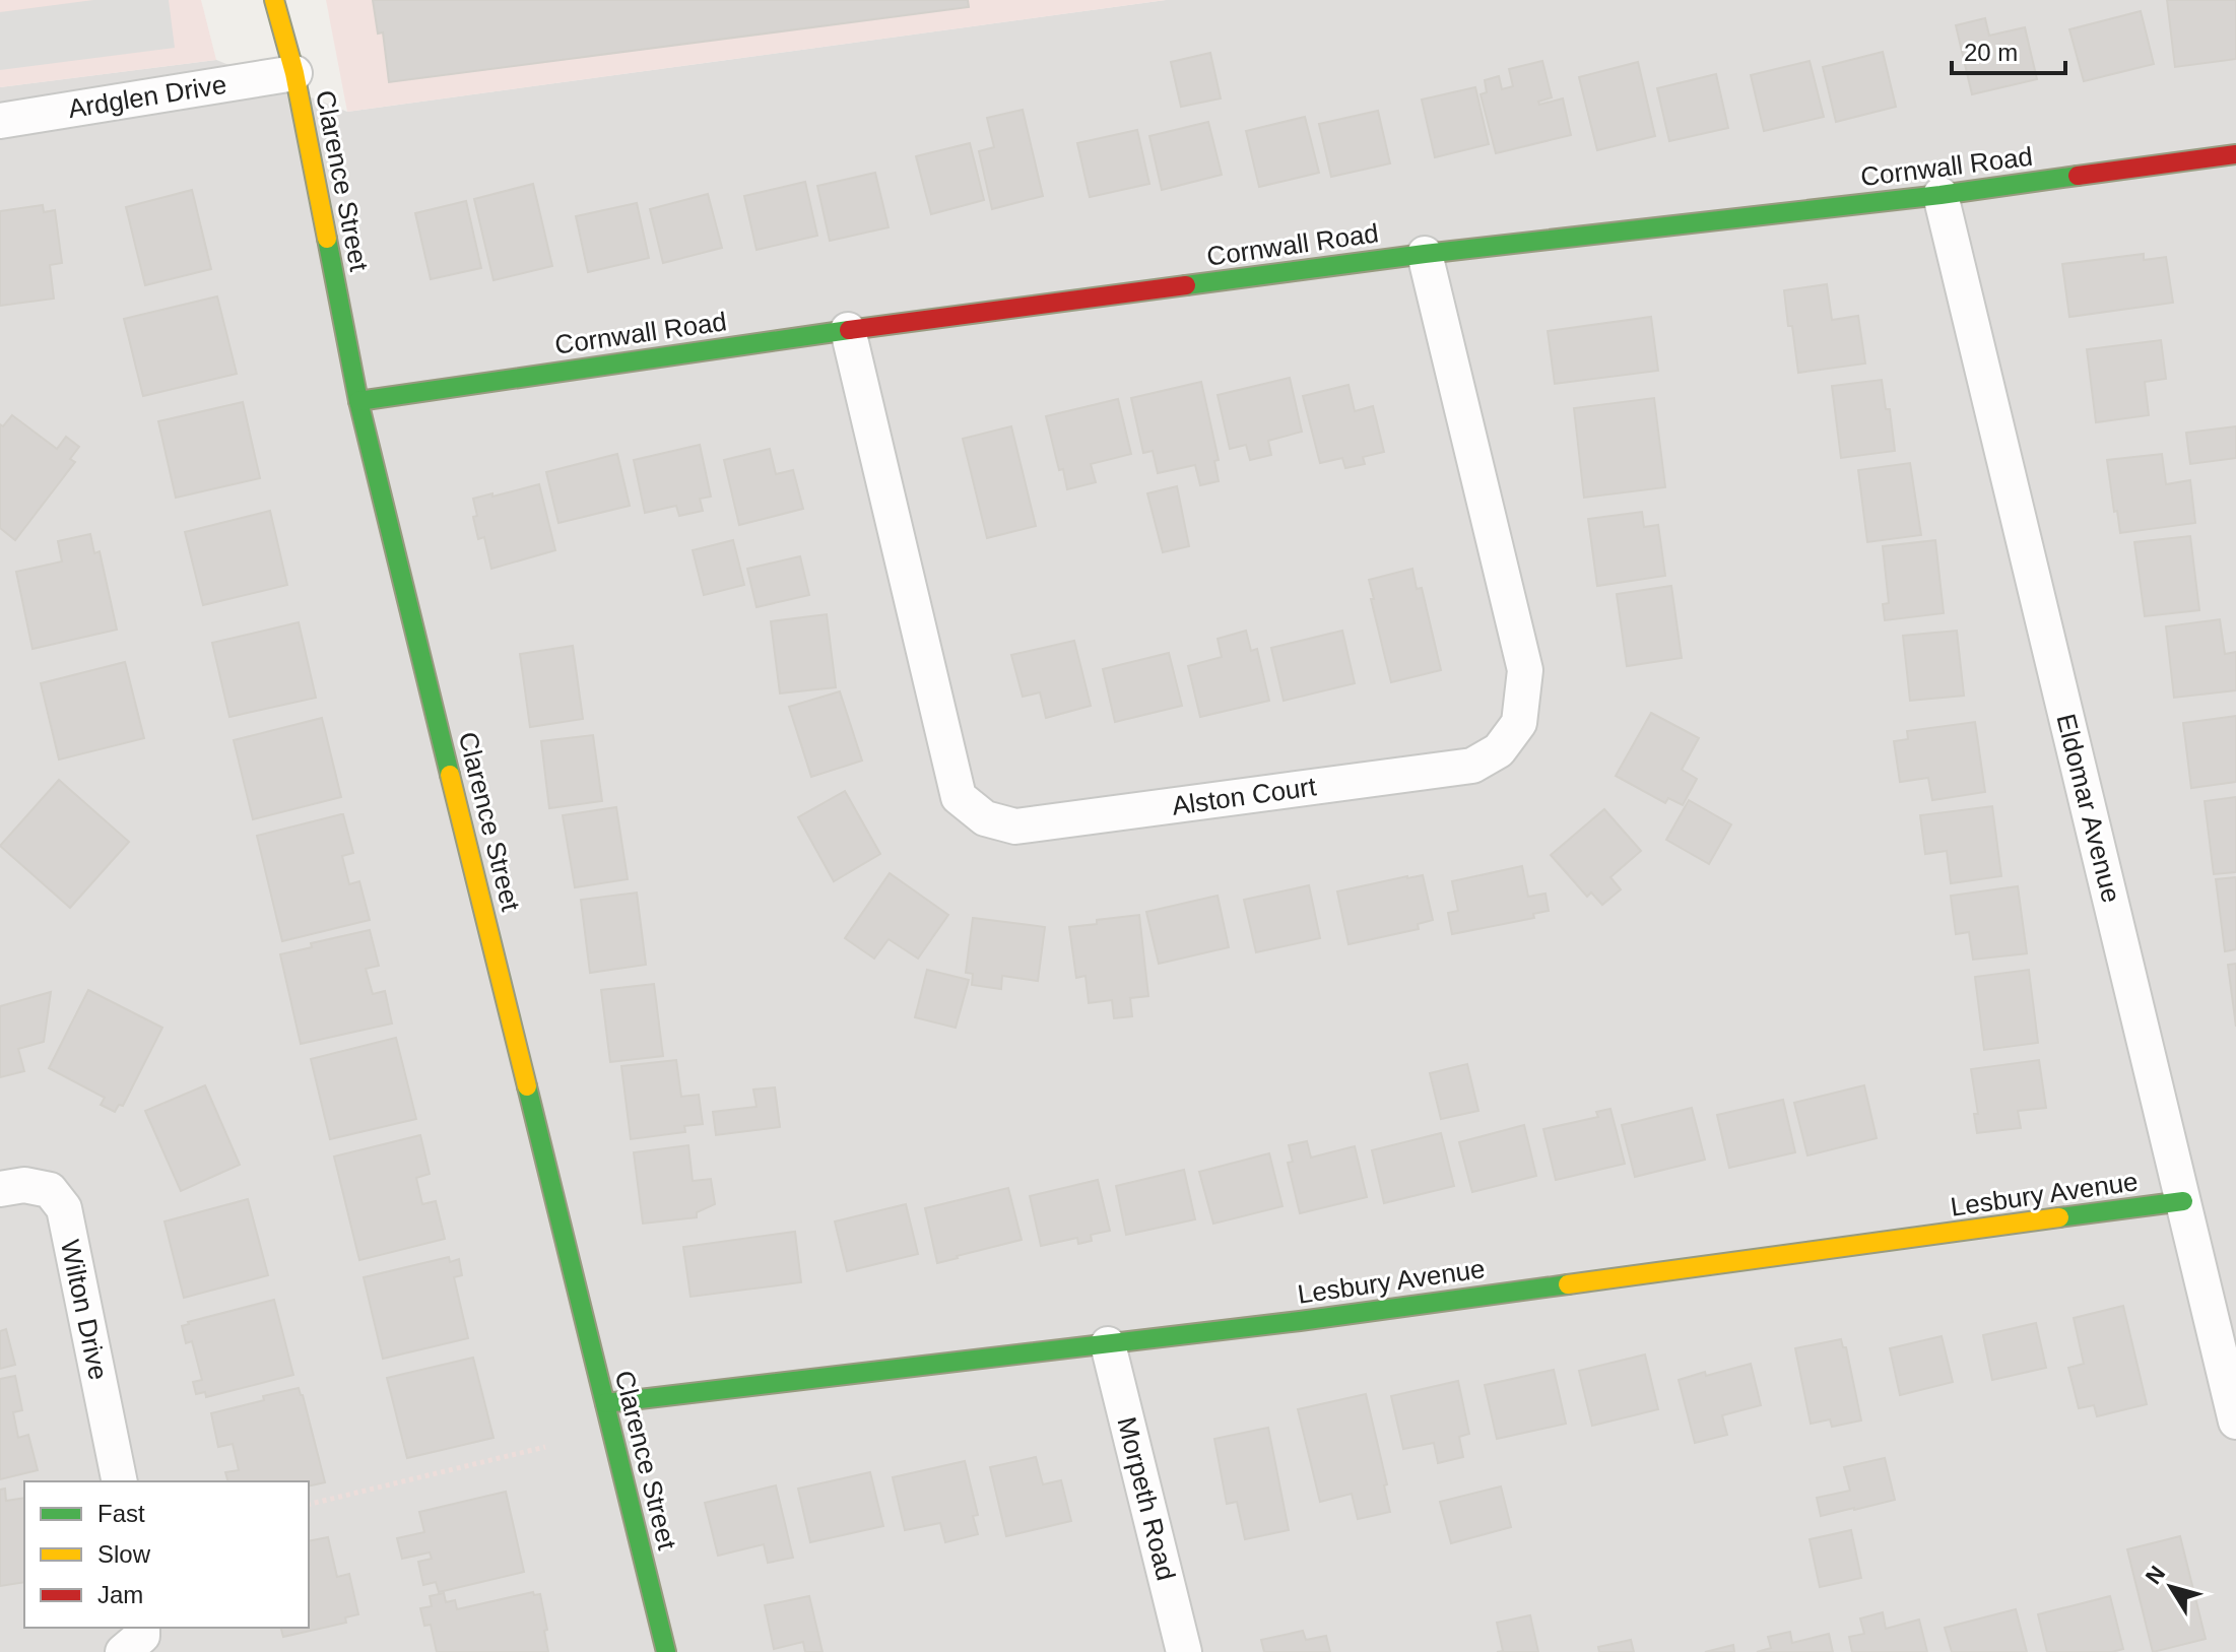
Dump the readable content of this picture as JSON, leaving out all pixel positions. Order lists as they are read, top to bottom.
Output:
{
  "streets": {
    "street": [
      "Ardglen Drive",
      "Cornwall Road",
      "Clarence Street",
      "Alston Court",
      "Eldomar Avenue",
      "Lesbury Avenue",
      "Wilton Drive",
      "Morpeth Road"
    ]
  },
  "crossings": [
    ["Ardglen Drive", "Clarence Street"],
    ["Cornwall Road", "Clarence Street"],
    ["Cornwall Road", "Alston Court"],
    ["Cornwall Road", "Eldomar Avenue"],
    ["Clarence Street", "Lesbury Avenue"],
    ["Eldomar Avenue", "Lesbury Avenue"],
    ["Lesbury Avenue", "Morpeth Road"]
  ],
  "legend": ["Fast", "Slow", "Jam"],
  "scale_bar": "20 m",
  "north": "top left"
}
